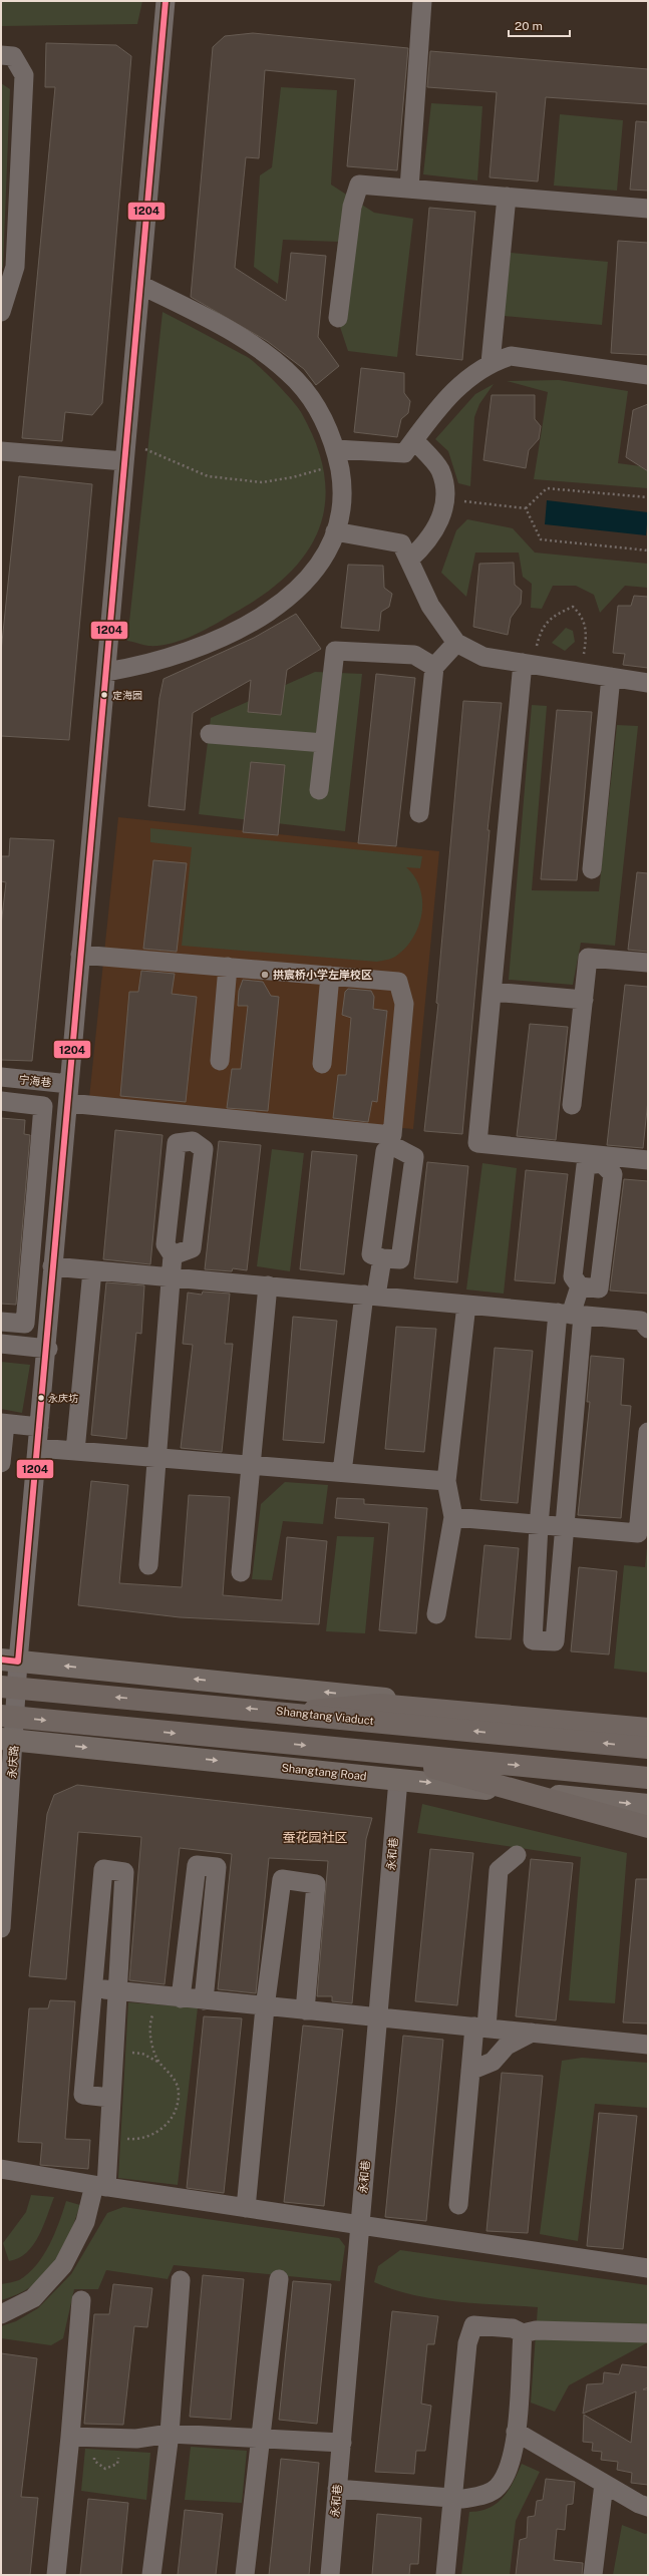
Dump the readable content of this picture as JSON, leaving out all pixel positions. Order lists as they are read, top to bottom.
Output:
{
  "streets": {
    "highway": ["Shangtang Viaduct"],
    "main road": ["Shangtang Road"],
    "street": ["宁海巷", "永庆路", "永和巷"]
  },
  "crossings": [
    ["永庆路", "Shangtang Road"],
    ["Shangtang Road", "永和巷"]
  ],
  "districts": ["蚕花园社区"],
  "places": ["定海园", "拱宸桥小学左岸校区", "永庆坊"],
  "lines": ["transit line 1204"],
  "scale_bar": "20 m"
}
